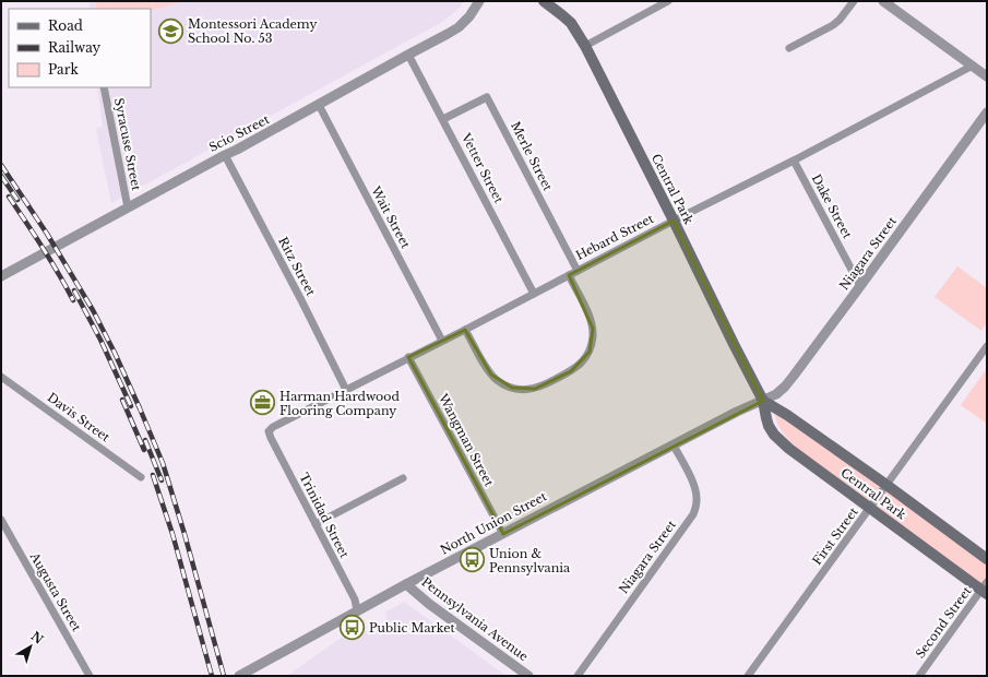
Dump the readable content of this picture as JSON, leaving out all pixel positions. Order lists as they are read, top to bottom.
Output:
{
  "streets": {
    "main road": ["Central Park"],
    "street": [
      "Scio Street",
      "Syracuse Street",
      "Merle Street",
      "Vetter Street",
      "Dake Street",
      "Wait Street",
      "Hebard Street",
      "Niagara Street",
      "Ritz Street",
      "Davis Street",
      "Wangman Street",
      "Trinidad Street",
      "North Union Street",
      "First Street",
      "Augusta Street",
      "Pennsylvania Avenue",
      "Second Street"
    ]
  },
  "crossings": [
    ["Scio Street", "Syracuse Street"],
    ["Scio Street", "Vetter Street"],
    ["Scio Street", "Wait Street"],
    ["Scio Street", "Ritz Street"],
    ["Merle Street", "Vetter Street"],
    ["Merle Street", "Hebard Street"],
    ["Vetter Street", "Hebard Street"],
    ["Central Park", "Hebard Street"],
    ["Central Park", "Niagara Street"],
    ["Central Park", "North Union Street"],
    ["Central Park", "First Street"],
    ["Central Park", "Second Street"],
    ["Dake Street", "Hebard Street"],
    ["Dake Street", "Niagara Street"],
    ["Wait Street", "Hebard Street"],
    ["Hebard Street", "Ritz Street"],
    ["Hebard Street", "Wangman Street"],
    ["Hebard Street", "Trinidad Street"],
    ["Niagara Street", "North Union Street"],
    ["Wangman Street", "North Union Street"],
    ["Trinidad Street", "North Union Street"],
    ["North Union Street", "Pennsylvania Avenue"]
  ],
  "places": {
    "school or university": ["Montessori Academy School No. 53"],
    "office": ["Harman Hardwood Flooring Company"],
    "bus stop": ["Union & Pennsylvania", "Public Market"]
  },
  "legend": ["Road", "Railway", "Park"],
  "north": "top right"
}
